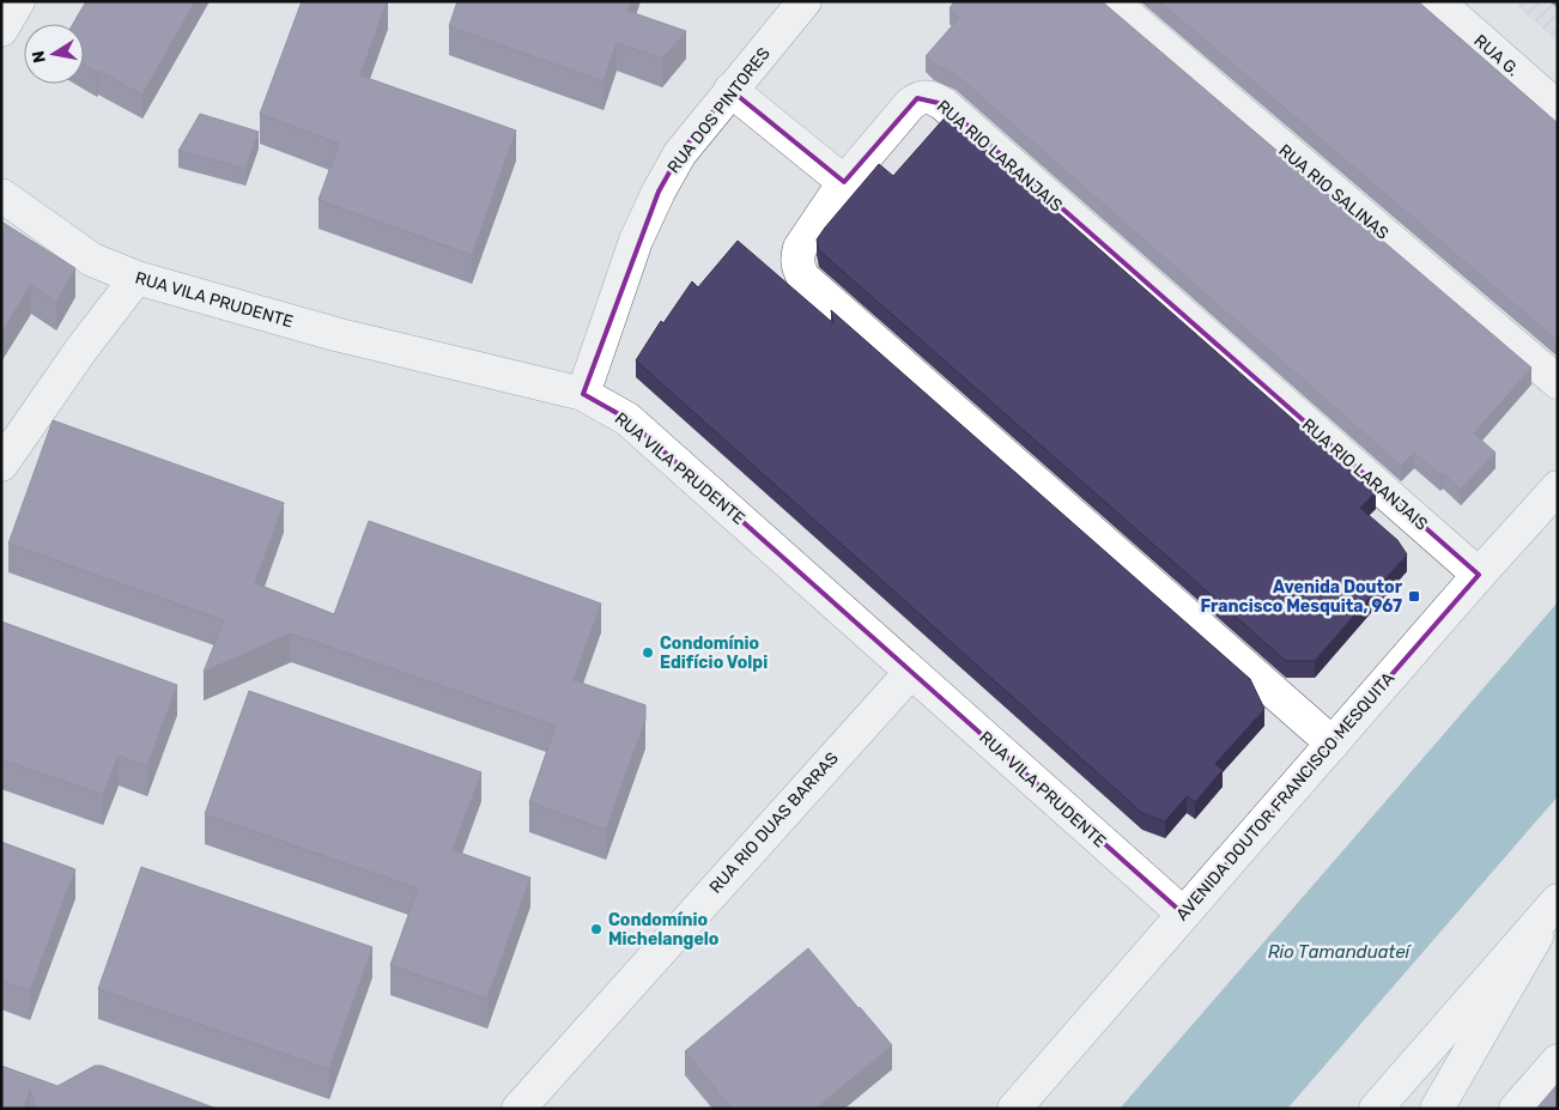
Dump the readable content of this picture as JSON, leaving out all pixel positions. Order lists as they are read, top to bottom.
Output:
{
  "streets": {
    "main road": [
      "RUA G.",
      "RUA DOS PINTORES",
      "RUA RIO LARANJAIS",
      "RUA RIO SALINAS",
      "RUA VILA PRUDENTE",
      "AVENIDA DOUTOR FRANCISCO MESQUITA",
      "RUA RIO DUAS BARRAS"
    ]
  },
  "crossings": [
    ["RUA DOS PINTORES", "RUA VILA PRUDENTE"],
    ["RUA RIO LARANJAIS", "AVENIDA DOUTOR FRANCISCO MESQUITA"],
    ["RUA VILA PRUDENTE", "AVENIDA DOUTOR FRANCISCO MESQUITA"],
    ["RUA VILA PRUDENTE", "RUA RIO DUAS BARRAS"]
  ],
  "water": ["Rio Tamanduateí"],
  "places": {
    "transit": ["Avenida Doutor Francisco Mesquita, 967"],
    "other": ["Condomínio Edifício Volpi", "Condomínio Michelangelo"]
  },
  "north": "left"
}
